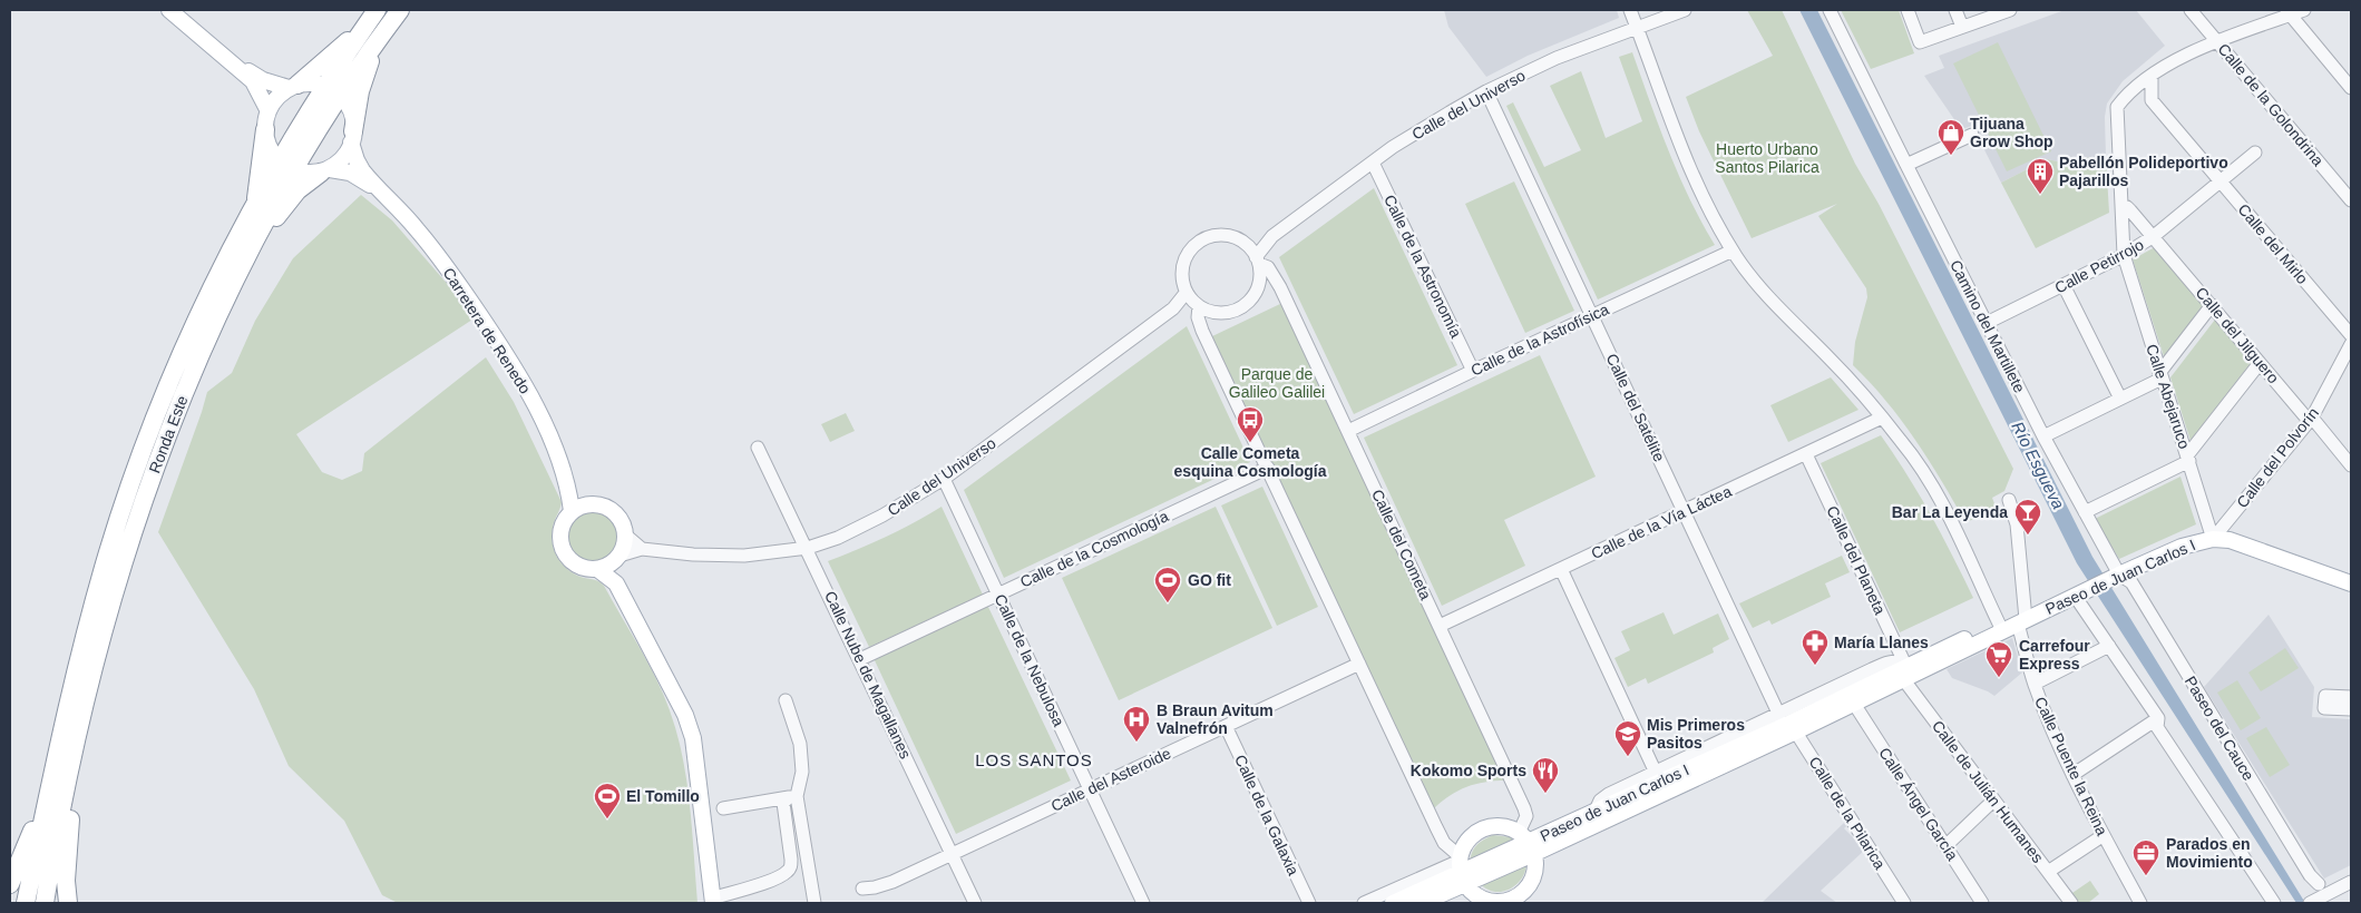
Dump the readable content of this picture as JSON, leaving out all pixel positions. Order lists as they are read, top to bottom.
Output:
{
  "streets": {
    "highway": ["Ronda Este"],
    "main road": ["Carretera de Renedo", "Paseo de Juan Carlos I"],
    "street": [
      "Calle del Universo",
      "Calle de la Golondrina",
      "Calle del Mirlo",
      "Calle de la Astronomía",
      "Calle Petirrojo",
      "Camino del Martillete",
      "Calle del Jilguero",
      "Calle de la Astrofísica",
      "Calle Abejaruco",
      "Calle del Satélite",
      "Calle del Polvorín",
      "Calle de la Vía Láctea",
      "Calle del Cometa",
      "Calle de la Cosmología",
      "Calle del Planeta",
      "Calle de la Nebulosa",
      "Calle Nube de Magallanes",
      "Paseo del Cauce",
      "Calle Puente la Reina",
      "Calle del Asteroide",
      "Calle de Julián Humanes",
      "Calle Ángel García",
      "Calle de la Pilarica",
      "Calle de la Galaxia"
    ]
  },
  "crossings": [
    ["Calle del Universo", "Calle de la Astronomía"],
    ["Calle del Universo", "Carretera de Renedo"],
    ["Calle del Universo", "Calle del Satélite"],
    ["Calle del Universo", "Calle del Cometa"],
    ["Calle del Universo", "Calle de la Nebulosa"],
    ["Calle del Universo", "Calle Nube de Magallanes"],
    ["Calle del Mirlo", "Calle Petirrojo"],
    ["Calle de la Astronomía", "Calle de la Astrofísica"],
    ["Calle Petirrojo", "Camino del Martillete"],
    ["Calle Petirrojo", "Calle del Jilguero"],
    ["Calle Petirrojo", "Calle Abejaruco"],
    ["Camino del Martillete", "Paseo de Juan Carlos I"],
    ["Camino del Martillete", "Paseo del Cauce"],
    ["Carretera de Renedo", "Ronda Este"],
    ["Calle del Jilguero", "Calle Abejaruco"],
    ["Calle del Jilguero", "Calle del Polvorín"],
    ["Calle de la Astrofísica", "Calle del Satélite"],
    ["Calle de la Astrofísica", "Calle del Cometa"],
    ["Calle Abejaruco", "Calle del Polvorín"],
    ["Calle Abejaruco", "Paseo de Juan Carlos I"],
    ["Calle del Satélite", "Calle de la Vía Láctea"],
    ["Calle del Satélite", "Paseo de Juan Carlos I"],
    ["Calle del Satélite", "Calle de la Pilarica"],
    ["Calle del Polvorín", "Paseo de Juan Carlos I"],
    ["Calle de la Vía Láctea", "Calle del Cometa"],
    ["Calle de la Vía Láctea", "Calle del Planeta"],
    ["Calle del Cometa", "Paseo de Juan Carlos I"],
    ["Calle de la Cosmología", "Calle de la Nebulosa"],
    ["Calle de la Cosmología", "Calle Nube de Magallanes"],
    ["Calle del Planeta", "Paseo de Juan Carlos I"],
    ["Calle del Planeta", "Calle de Julián Humanes"],
    ["Paseo de Juan Carlos I", "Paseo del Cauce"],
    ["Paseo de Juan Carlos I", "Calle Puente la Reina"],
    ["Paseo de Juan Carlos I", "Calle de Julián Humanes"],
    ["Paseo de Juan Carlos I", "Calle Ángel García"],
    ["Paseo de Juan Carlos I", "Calle de la Pilarica"],
    ["Calle de la Nebulosa", "Calle del Asteroide"],
    ["Calle Nube de Magallanes", "Calle del Asteroide"],
    ["Calle del Asteroide", "Calle de la Galaxia"]
  ],
  "districts": ["LOS SANTOS"],
  "water": ["Río Esgueva"],
  "parks": ["Huerto Urbano Santos Pilarica", "Parque de Galileo Galilei"],
  "places": {
    "shop": ["Tijuana Grow Shop"],
    "building": ["Pabellón Polideportivo Pajarillos"],
    "bus stop": ["Calle Cometa esquina Cosmología"],
    "bar": ["Bar La Leyenda"],
    "sports": ["GO fit", "El Tomillo"],
    "pharmacy": ["María Llanes"],
    "supermarket": ["Carrefour Express"],
    "hospital": ["B Braun Avitum Valnefrón"],
    "school or university": ["Mis Primeros Pasitos"],
    "restaurant": ["Kokomo Sports"],
    "office": ["Parados en Movimiento"]
  }
}
